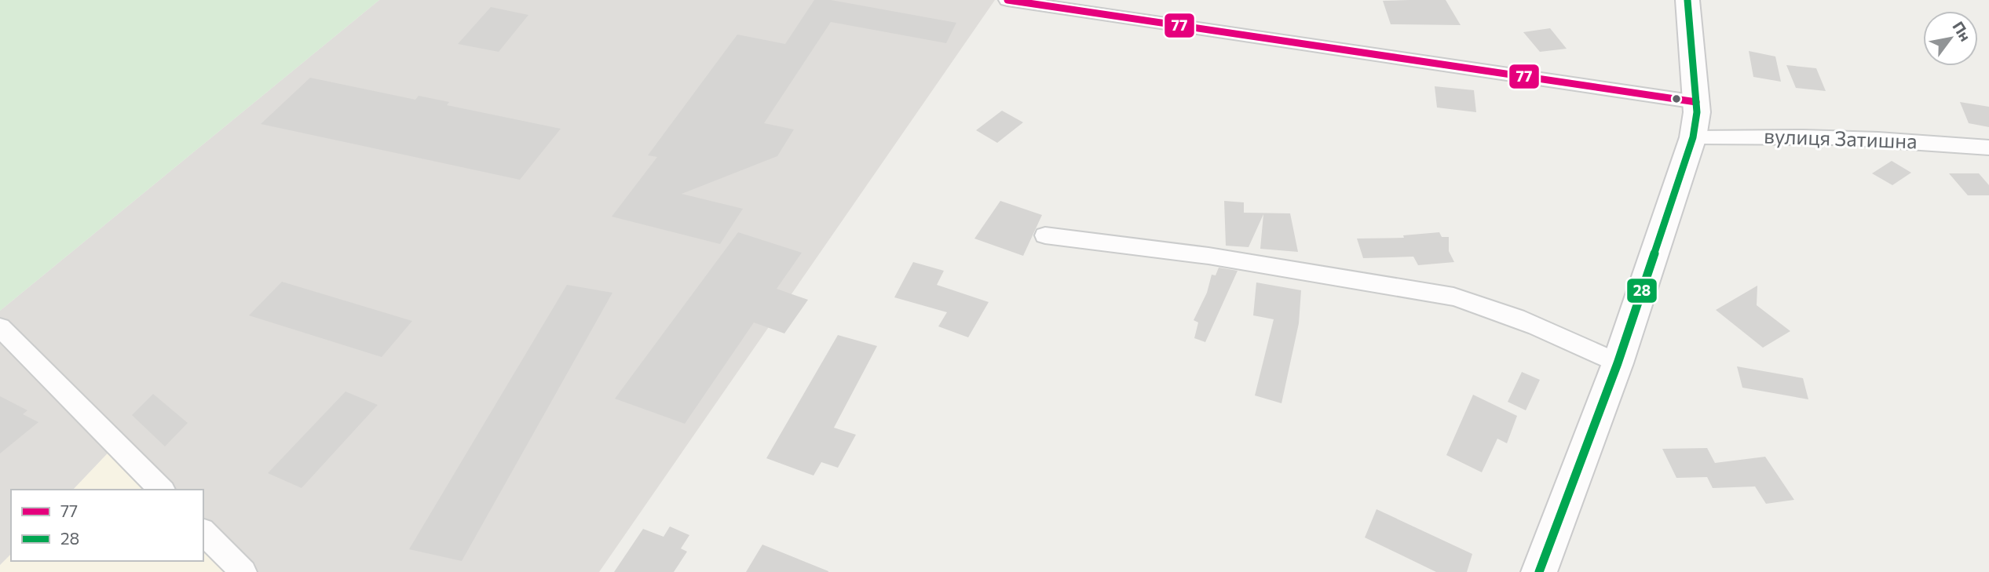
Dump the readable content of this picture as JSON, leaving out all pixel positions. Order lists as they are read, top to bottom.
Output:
{
  "streets": {
    "street": ["вулиця Затишна"]
  },
  "lines": ["transit line 77", "transit line 28"],
  "legend": ["77", "28"],
  "north": "top right"
}
